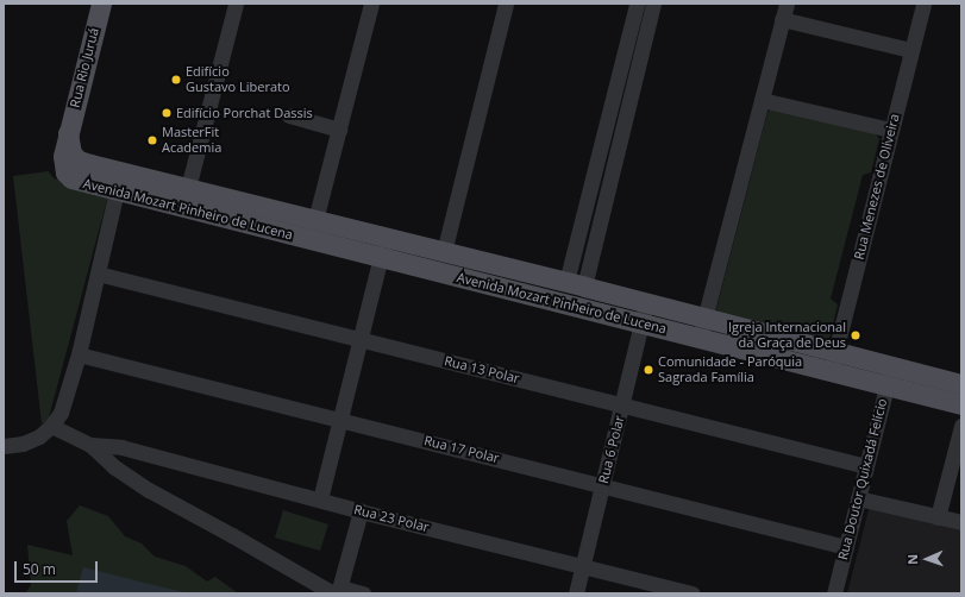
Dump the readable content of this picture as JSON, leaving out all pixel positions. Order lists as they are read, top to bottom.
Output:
{
  "streets": {
    "main road": ["Rua Rio Juruá", "Avenida Mozart Pinheiro de Lucena"],
    "street": [
      "Rua Menezes de Oliveira",
      "Rua 13 Polar",
      "Rua 17 Polar",
      "Rua 6 Polar",
      "Rua Doutor Quixadá Felício",
      "Rua 23 Polar"
    ]
  },
  "crossings": [
    ["Rua Rio Juruá", "Avenida Mozart Pinheiro de Lucena"],
    ["Rua Menezes de Oliveira", "Avenida Mozart Pinheiro de Lucena"],
    ["Avenida Mozart Pinheiro de Lucena", "Rua 6 Polar"],
    ["Avenida Mozart Pinheiro de Lucena", "Rua Doutor Quixadá Felício"],
    ["Rua 13 Polar", "Rua 6 Polar"],
    ["Rua 13 Polar", "Rua Doutor Quixadá Felício"],
    ["Rua 17 Polar", "Rua 6 Polar"],
    ["Rua 17 Polar", "Rua Doutor Quixadá Felício"],
    ["Rua 6 Polar", "Rua 23 Polar"]
  ],
  "places": [
    "Edifício Gustavo Liberato",
    "Edifício Porchat Dassis",
    "MasterFit Academia",
    "Igreja Internacional da Graça de Deus",
    "Comunidade - Paróquia Sagrada Família"
  ],
  "scale_bar": "50 m",
  "north": "left"
}
